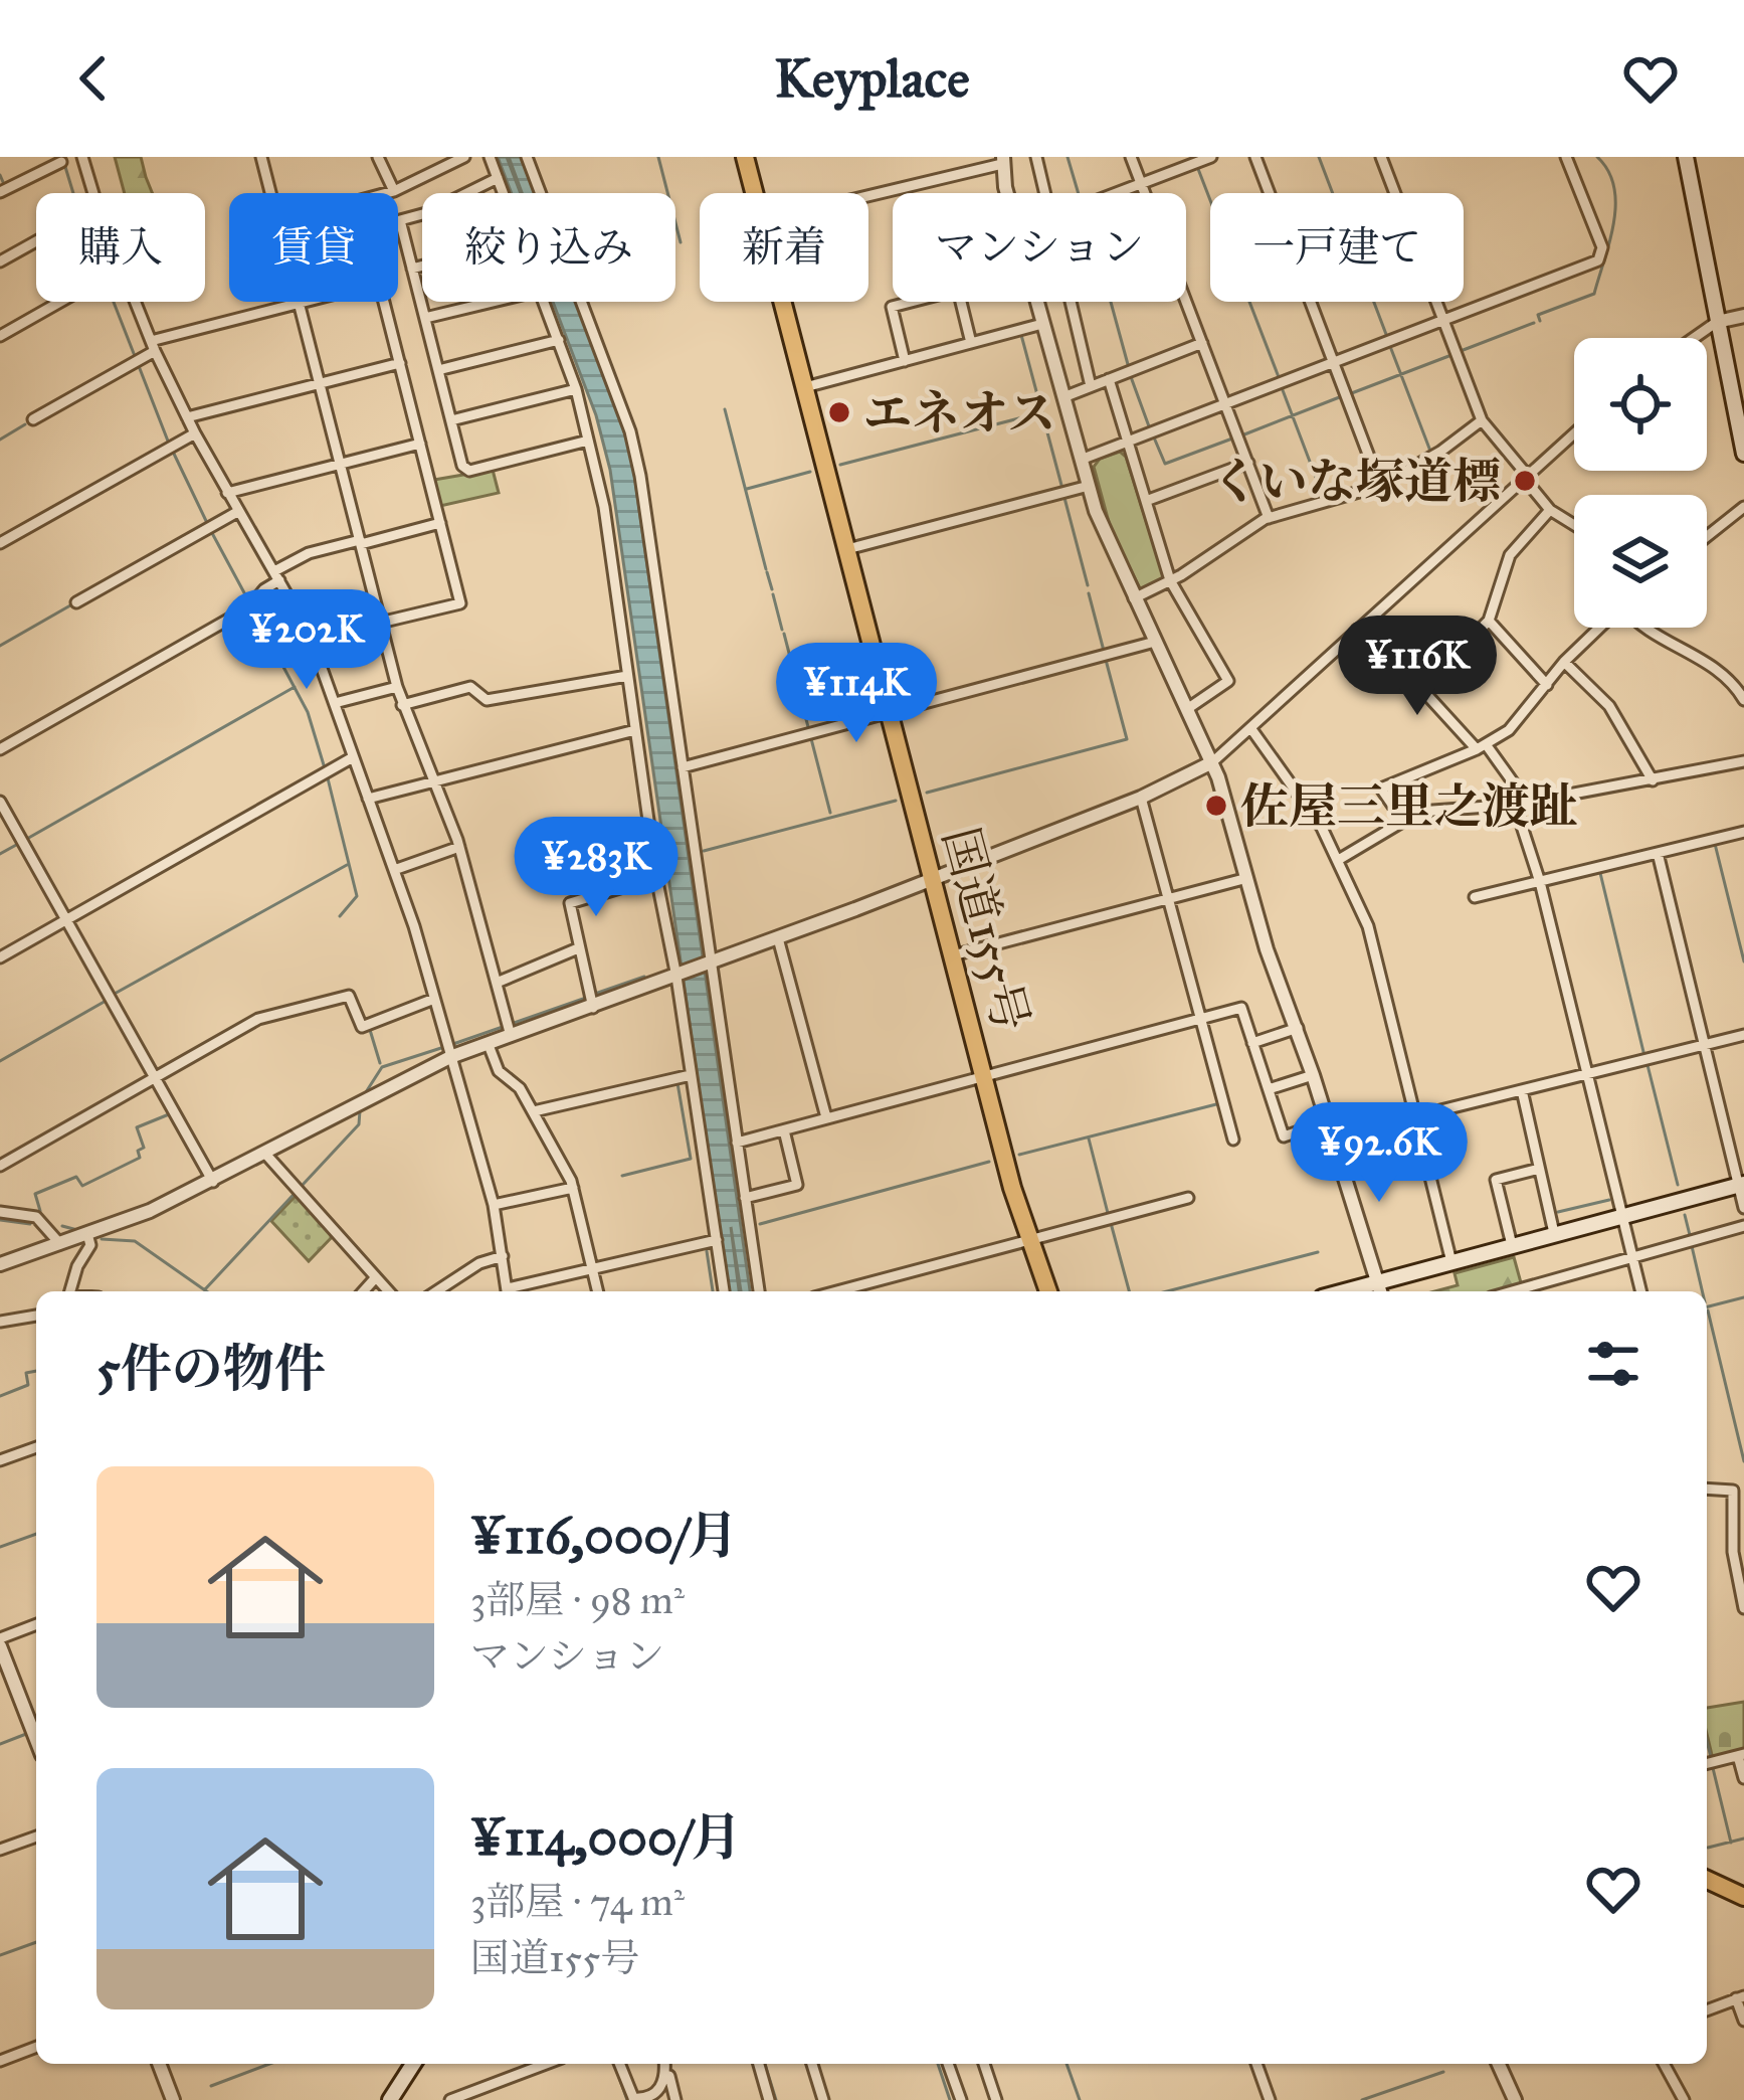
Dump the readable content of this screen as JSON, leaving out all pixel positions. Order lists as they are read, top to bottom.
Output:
{
  "streets": {
    "highway": ["国道155号"]
  },
  "places": ["エネオス", "くいな塚道標", "佐屋三里之渡趾"],
  "page": {
    "header": "Keyplace",
    "chip": [
      "購入",
      "賃貸",
      "絞り込み",
      "新着",
      "マンション",
      "一戸建て"
    ],
    "price": [
      "¥202K",
      "¥116K",
      "¥114K",
      "¥283K",
      "¥92.6K"
    ],
    "heading": "5件の物件",
    "list": [
      {
        "name": "¥116,000/月",
        "note": "3部屋 · 98 m² · マンション"
      },
      {
        "name": "¥114,000/月",
        "note": "3部屋 · 74 m² · 国道155号"
      }
    ]
  }
}
